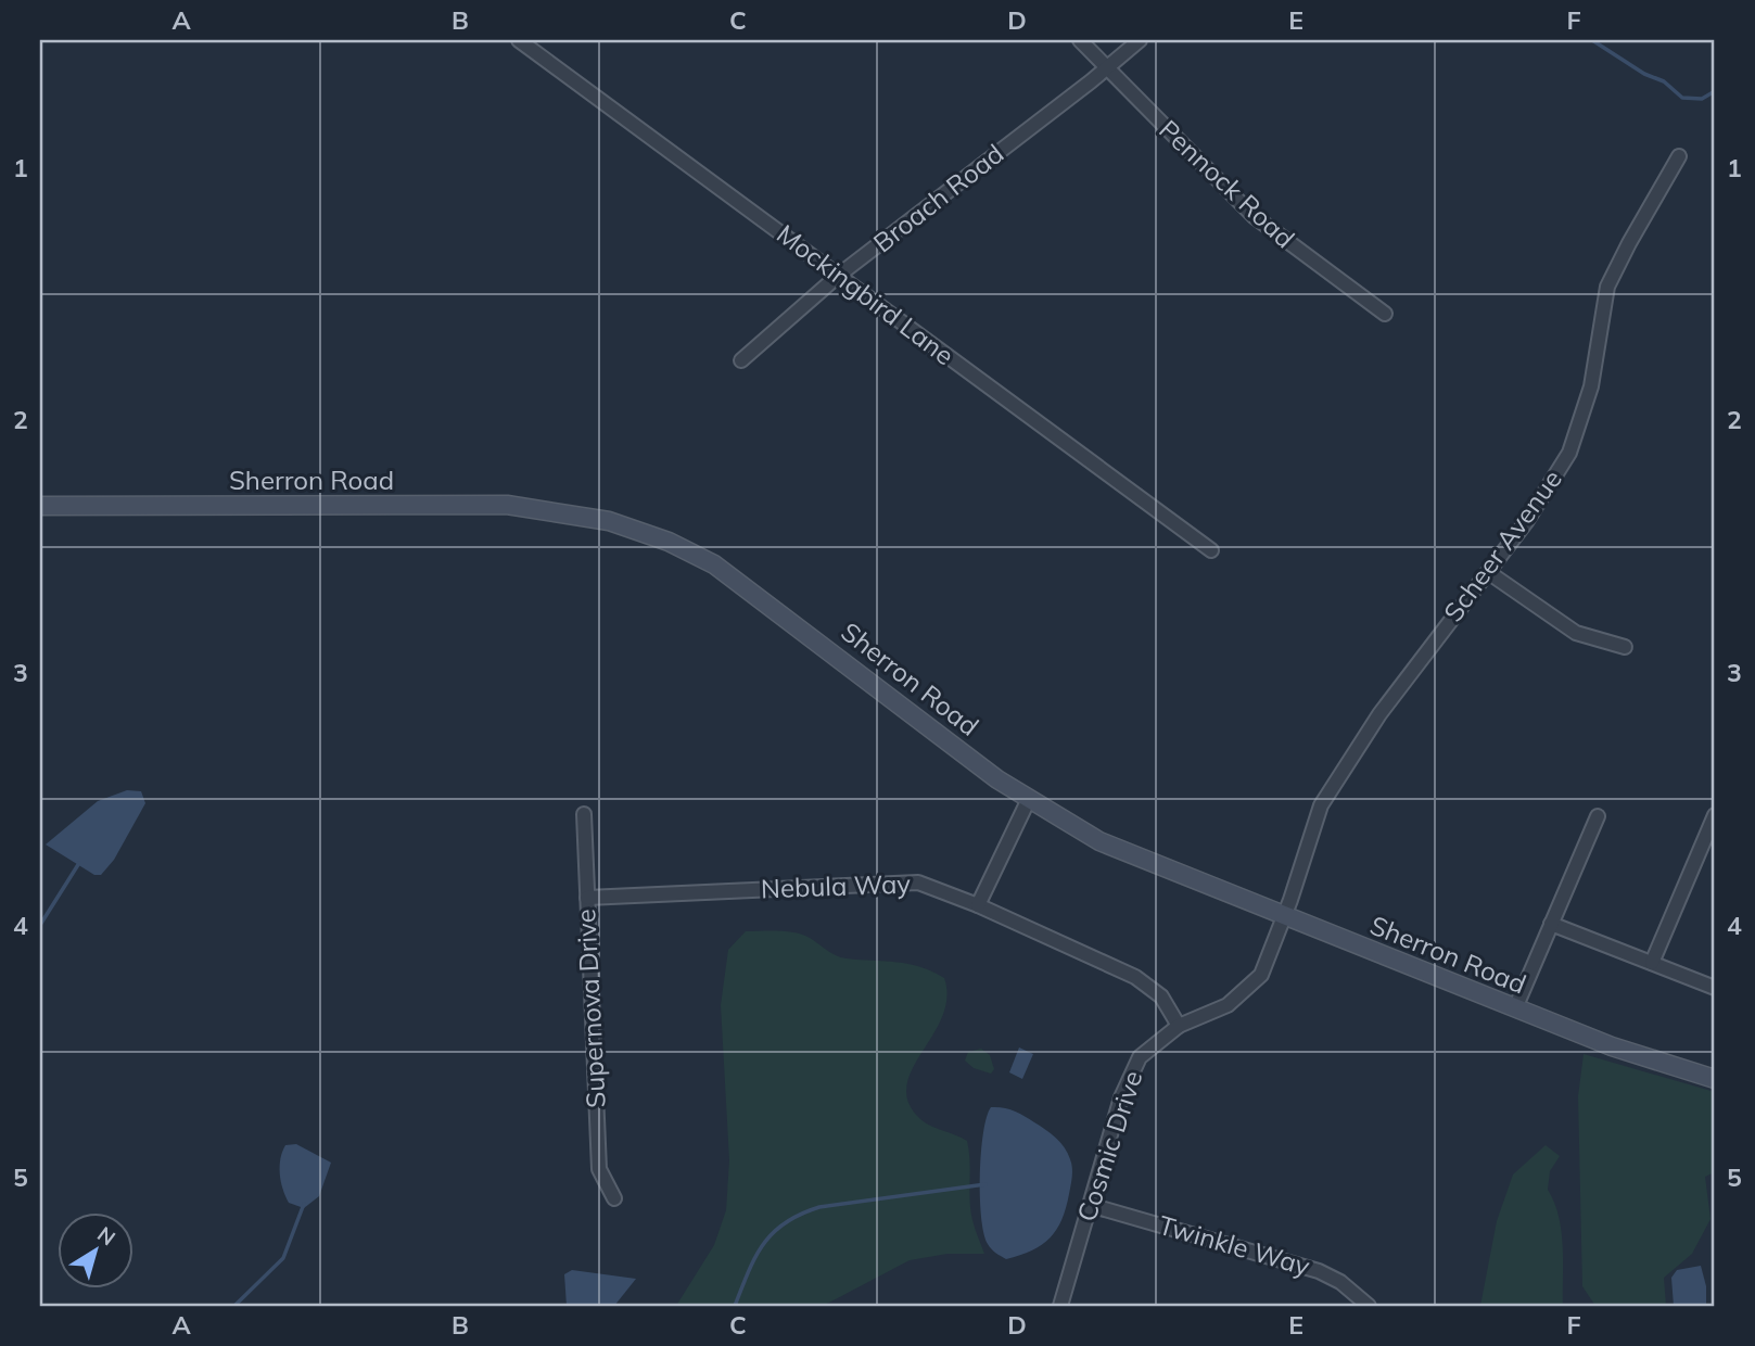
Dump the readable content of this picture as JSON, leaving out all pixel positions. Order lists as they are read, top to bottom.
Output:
{
  "streets": {
    "main road": ["Sherron Road"],
    "street": [
      "Pennock Road",
      "Broach Road",
      "Mockingbird Lane",
      "Scheer Avenue",
      "Nebula Way",
      "Supernova Drive",
      "Cosmic Drive",
      "Twinkle Way"
    ]
  },
  "crossings": [
    ["Pennock Road", "Broach Road"],
    ["Broach Road", "Mockingbird Lane"],
    ["Sherron Road", "Scheer Avenue"],
    ["Sherron Road", "Cosmic Drive"],
    ["Scheer Avenue", "Cosmic Drive"],
    ["Nebula Way", "Supernova Drive"],
    ["Nebula Way", "Cosmic Drive"],
    ["Cosmic Drive", "Twinkle Way"]
  ],
  "north": "top right",
  "grid": {
    "columns": [
      "A",
      "B",
      "C",
      "D",
      "E",
      "F"
    ],
    "rows": [
      "1",
      "2",
      "3",
      "4",
      "5"
    ]
  }
}
